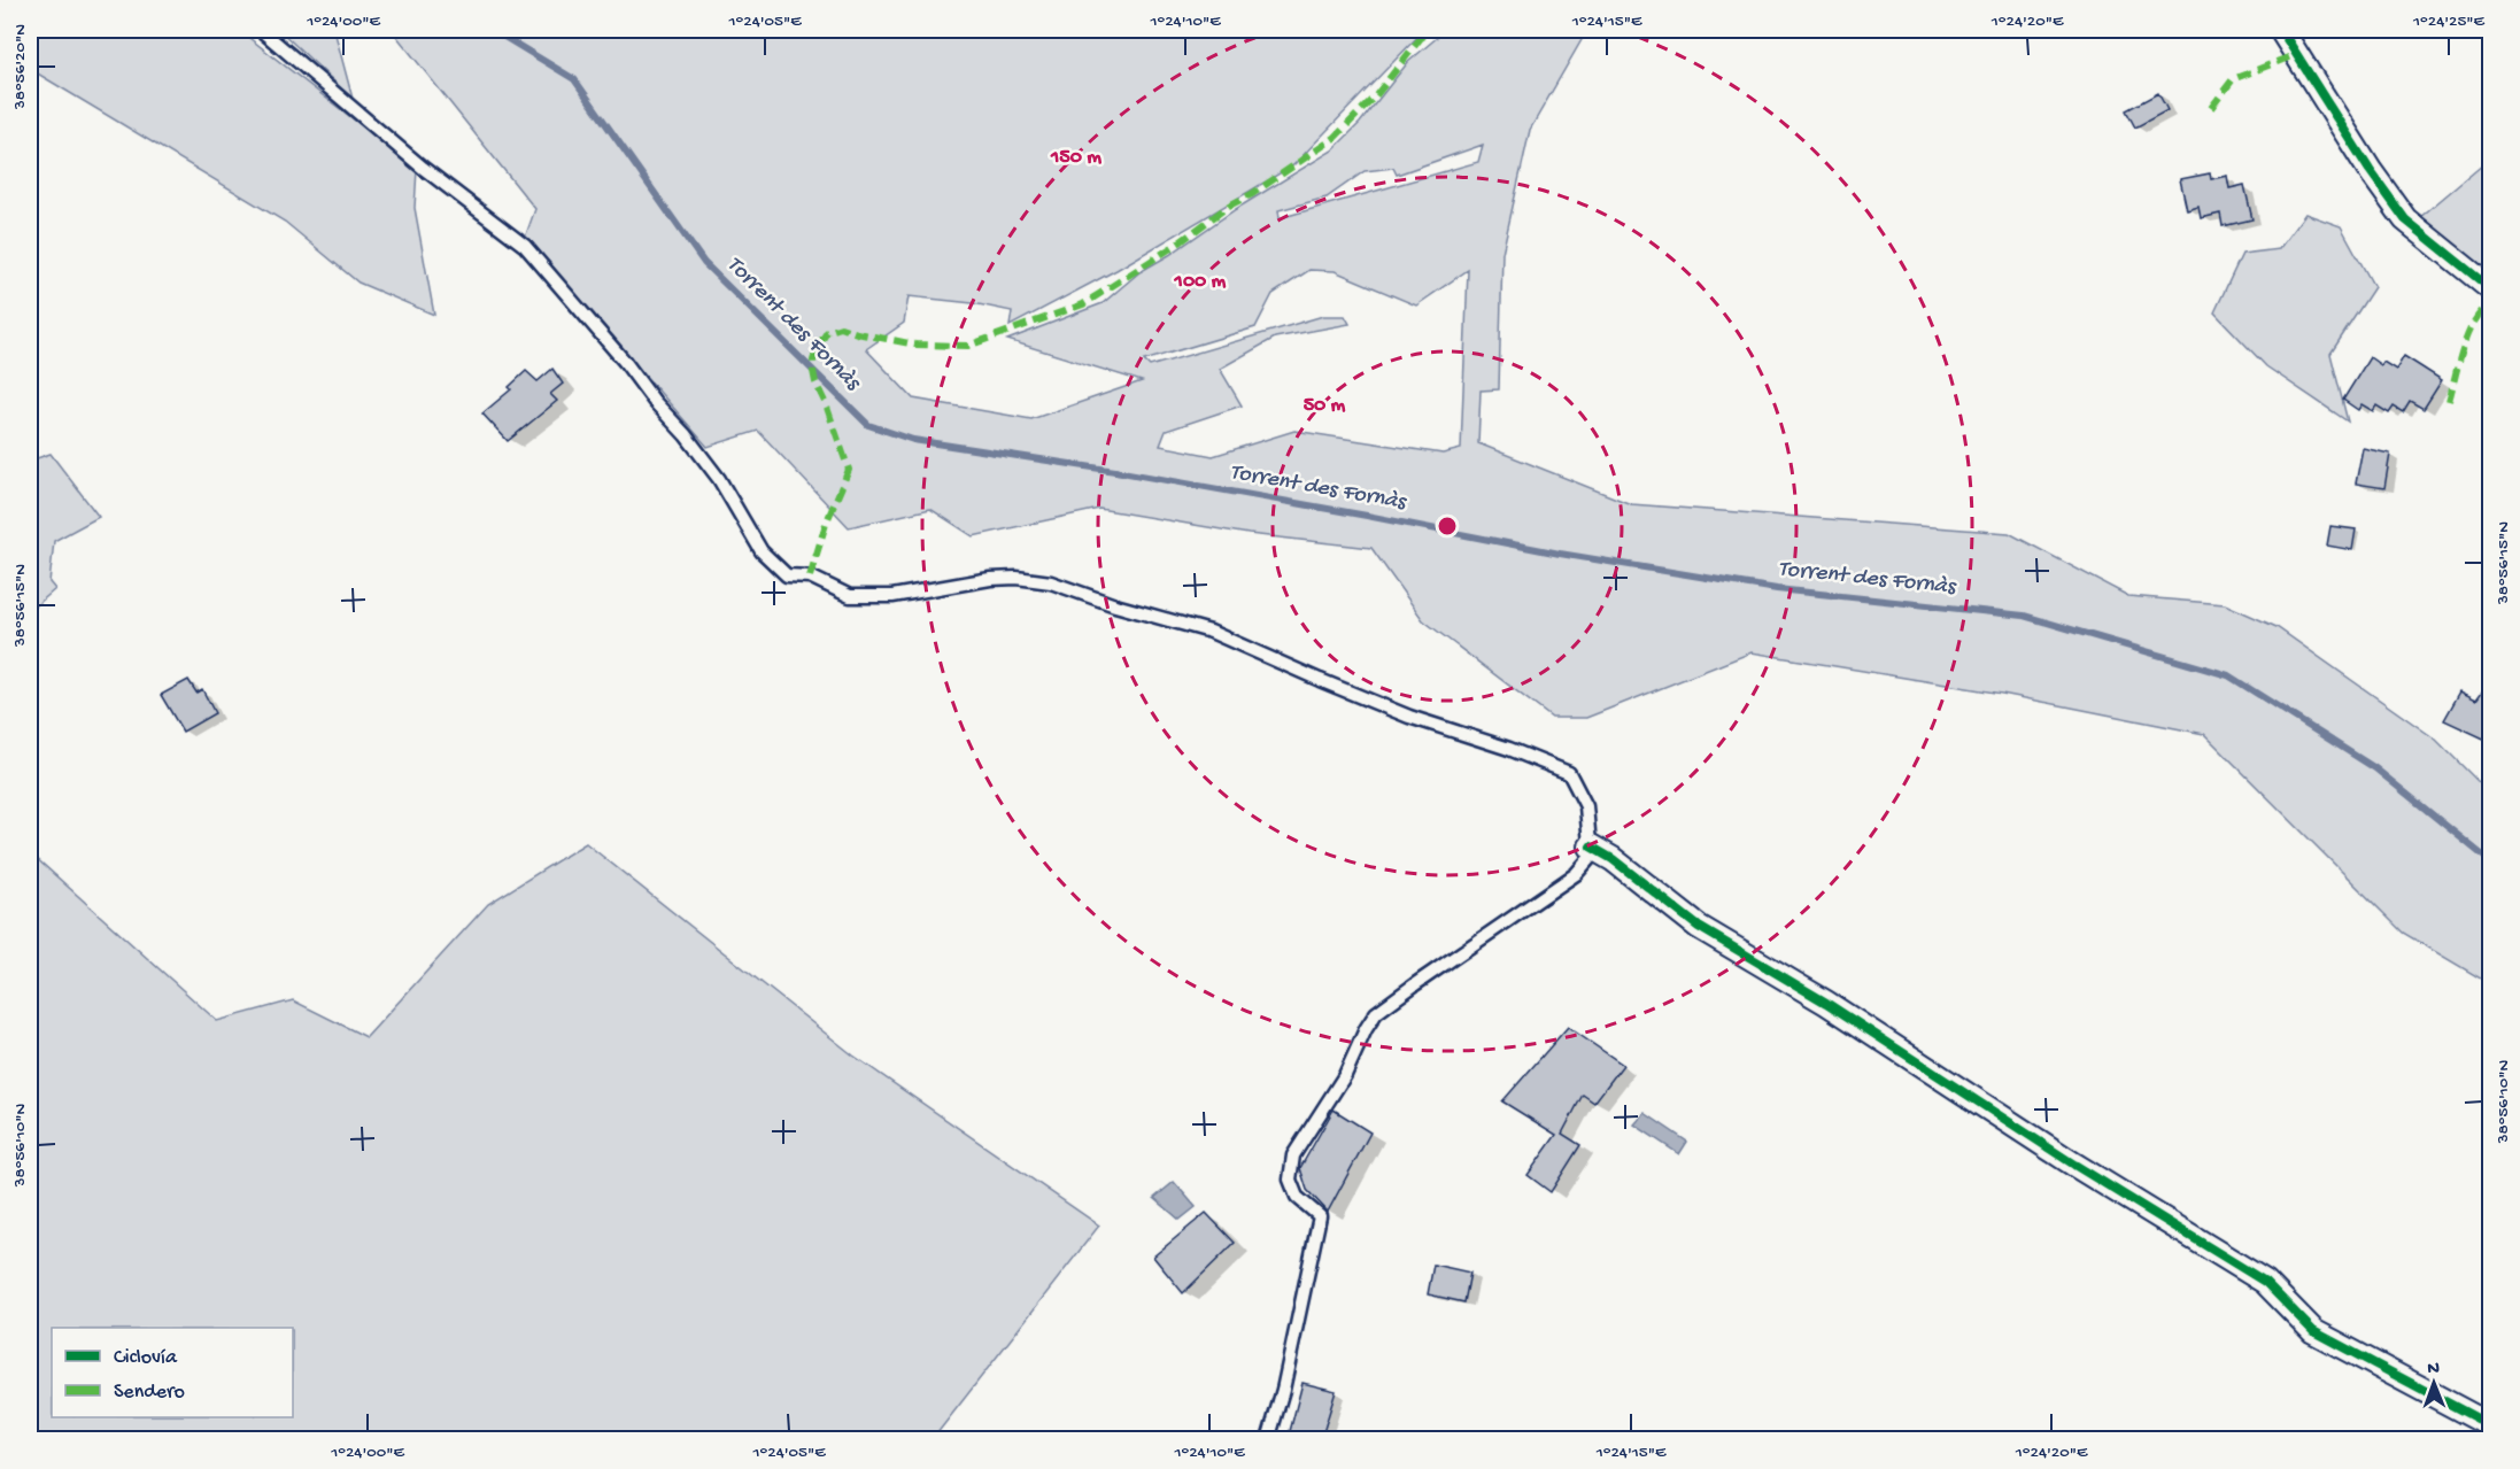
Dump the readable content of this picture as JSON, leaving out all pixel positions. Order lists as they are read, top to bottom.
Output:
{
  "water": ["Torrent des Fornàs"],
  "legend": ["Ciclovía", "Sendero"],
  "north": "top",
  "coordinates": [
    "1°24'00\"E",
    "1°24'05\"E",
    "1°24'10\"E",
    "1°24'15\"E",
    "1°24'20\"E",
    "1°24'25\"E",
    "38°56'20\"N",
    "38°56'15\"N",
    "38°56'10\"N"
  ],
  "rings": ["150 m", "100 m", "50 m"]
}
